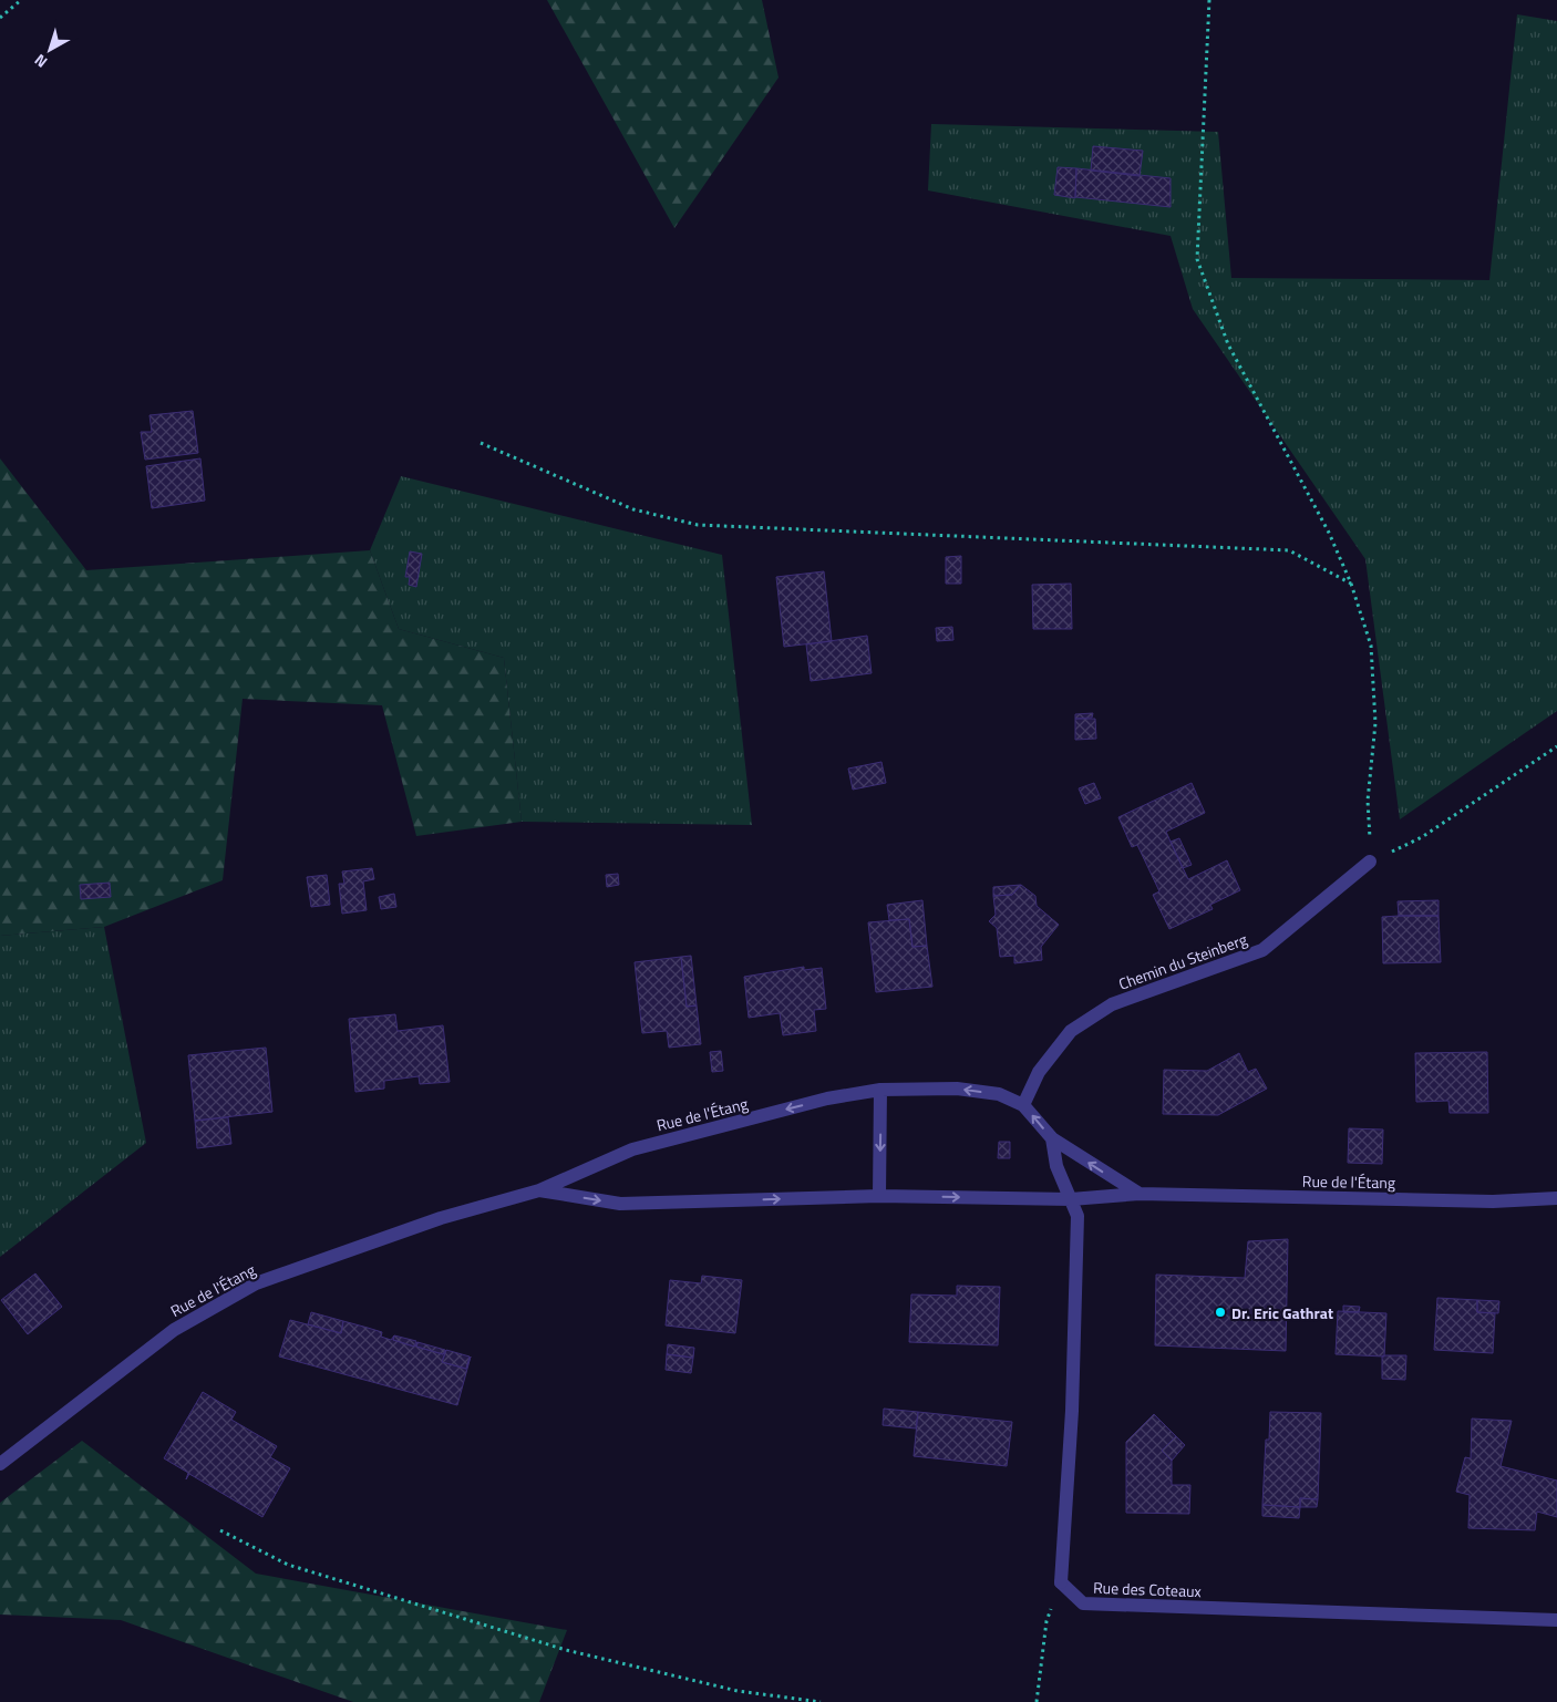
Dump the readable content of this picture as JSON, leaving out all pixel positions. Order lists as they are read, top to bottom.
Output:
{
  "streets": {
    "street": ["Chemin du Steinberg", "Rue de l'Étang", "Rue des Coteaux"]
  },
  "crossings": [
    ["Chemin du Steinberg", "Rue de l'Étang"]
  ],
  "places": ["Dr. Eric Gathrat"],
  "north": "bottom left"
}
